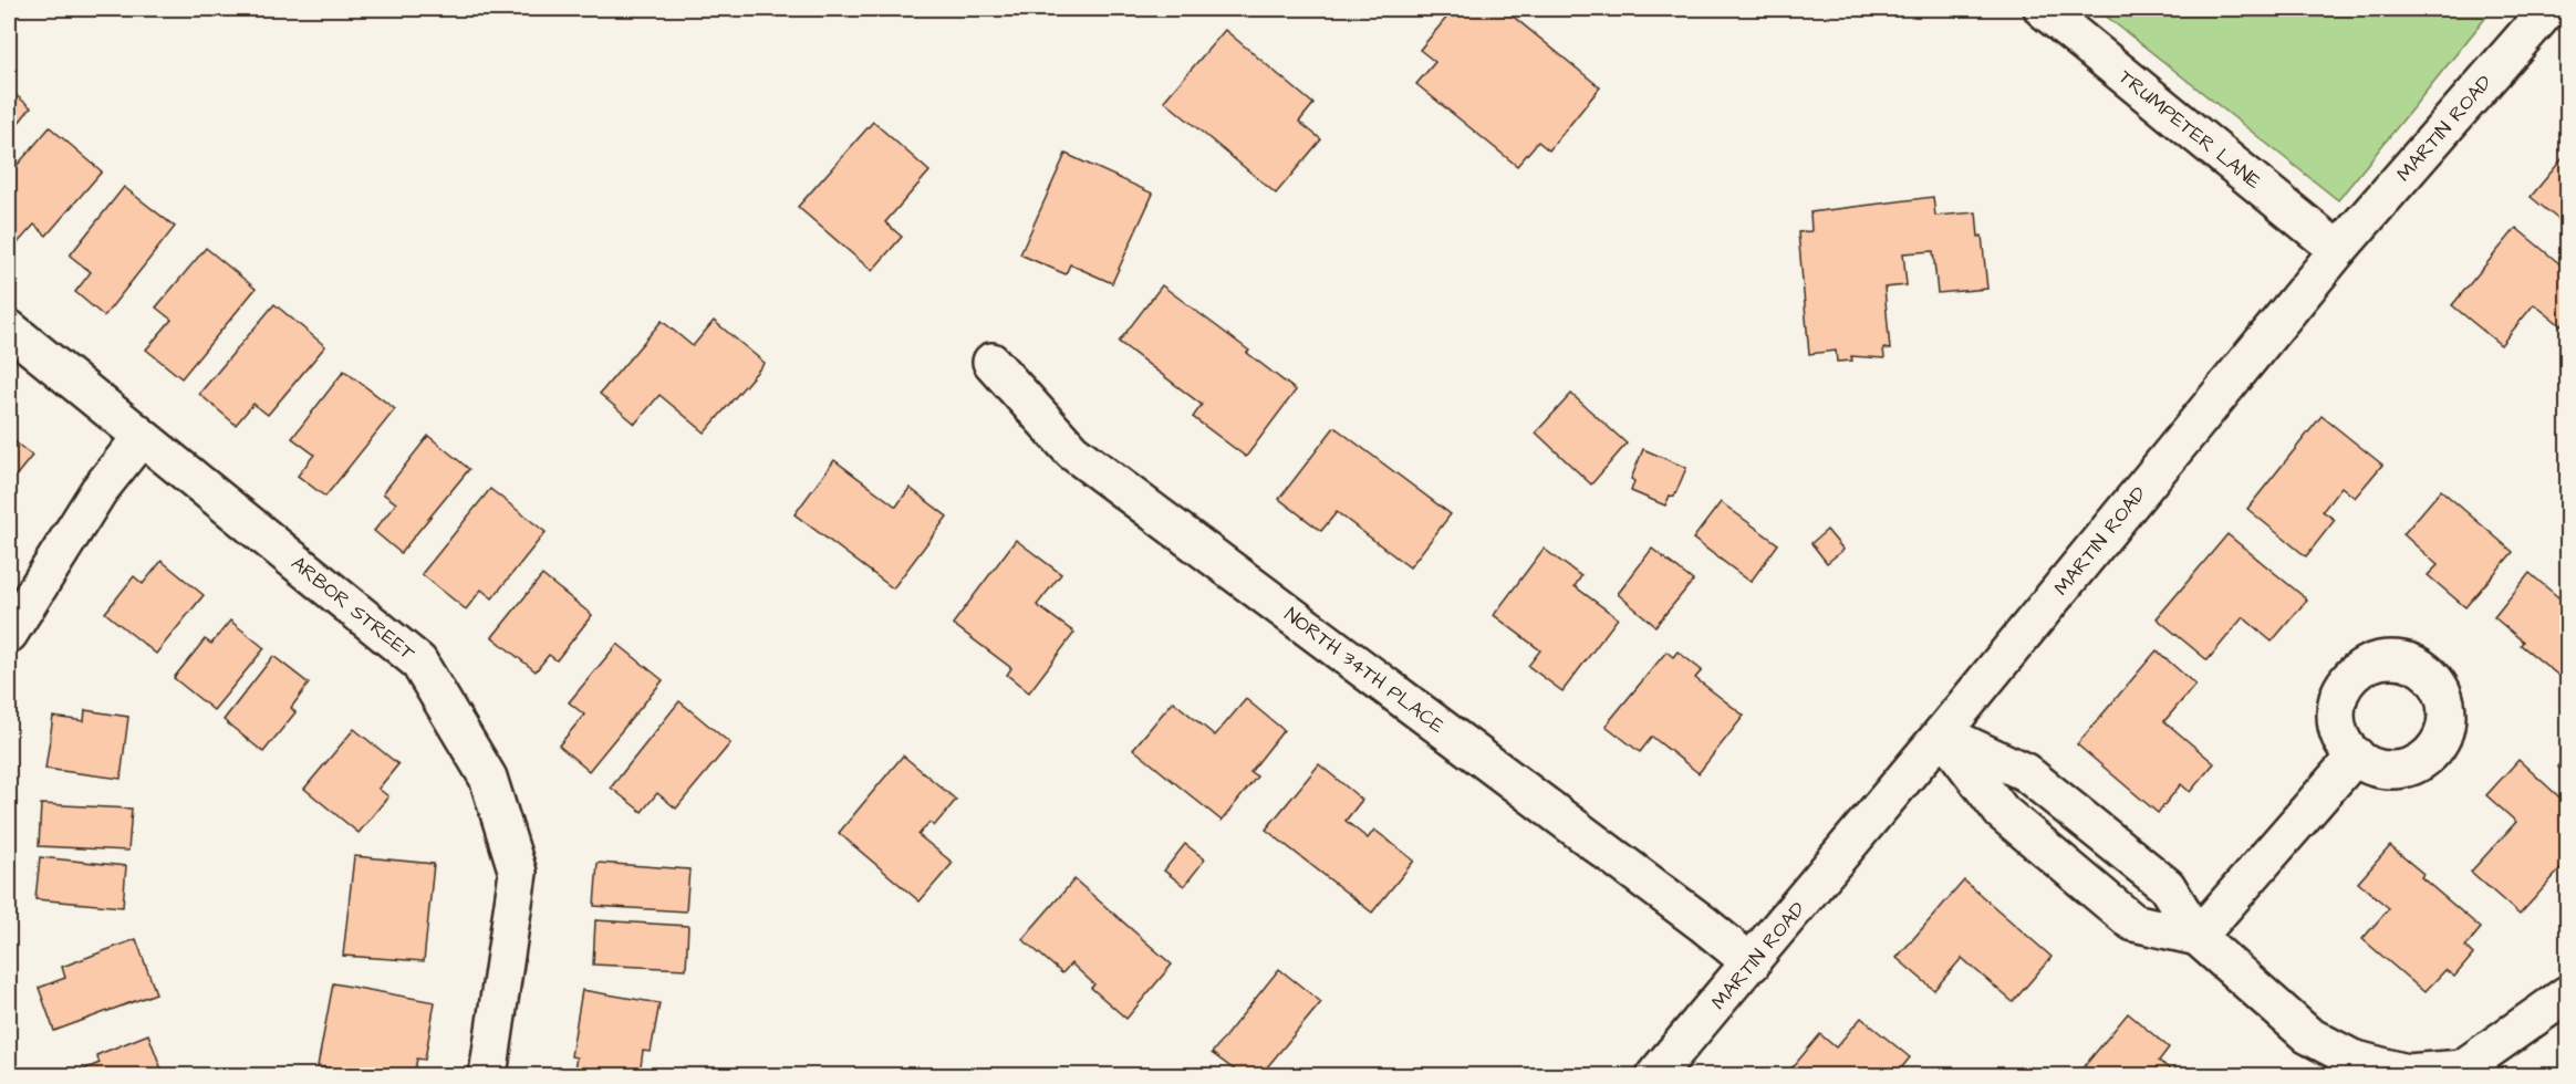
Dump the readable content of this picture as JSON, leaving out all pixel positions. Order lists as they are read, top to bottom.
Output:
{
  "streets": {
    "street": [
      "MARTIN ROAD",
      "TRUMPETER LANE",
      "ARBOR STREET",
      "NORTH 34TH PLACE"
    ]
  },
  "crossings": [
    ["MARTIN ROAD", "TRUMPETER LANE"],
    ["MARTIN ROAD", "NORTH 34TH PLACE"]
  ]
}
